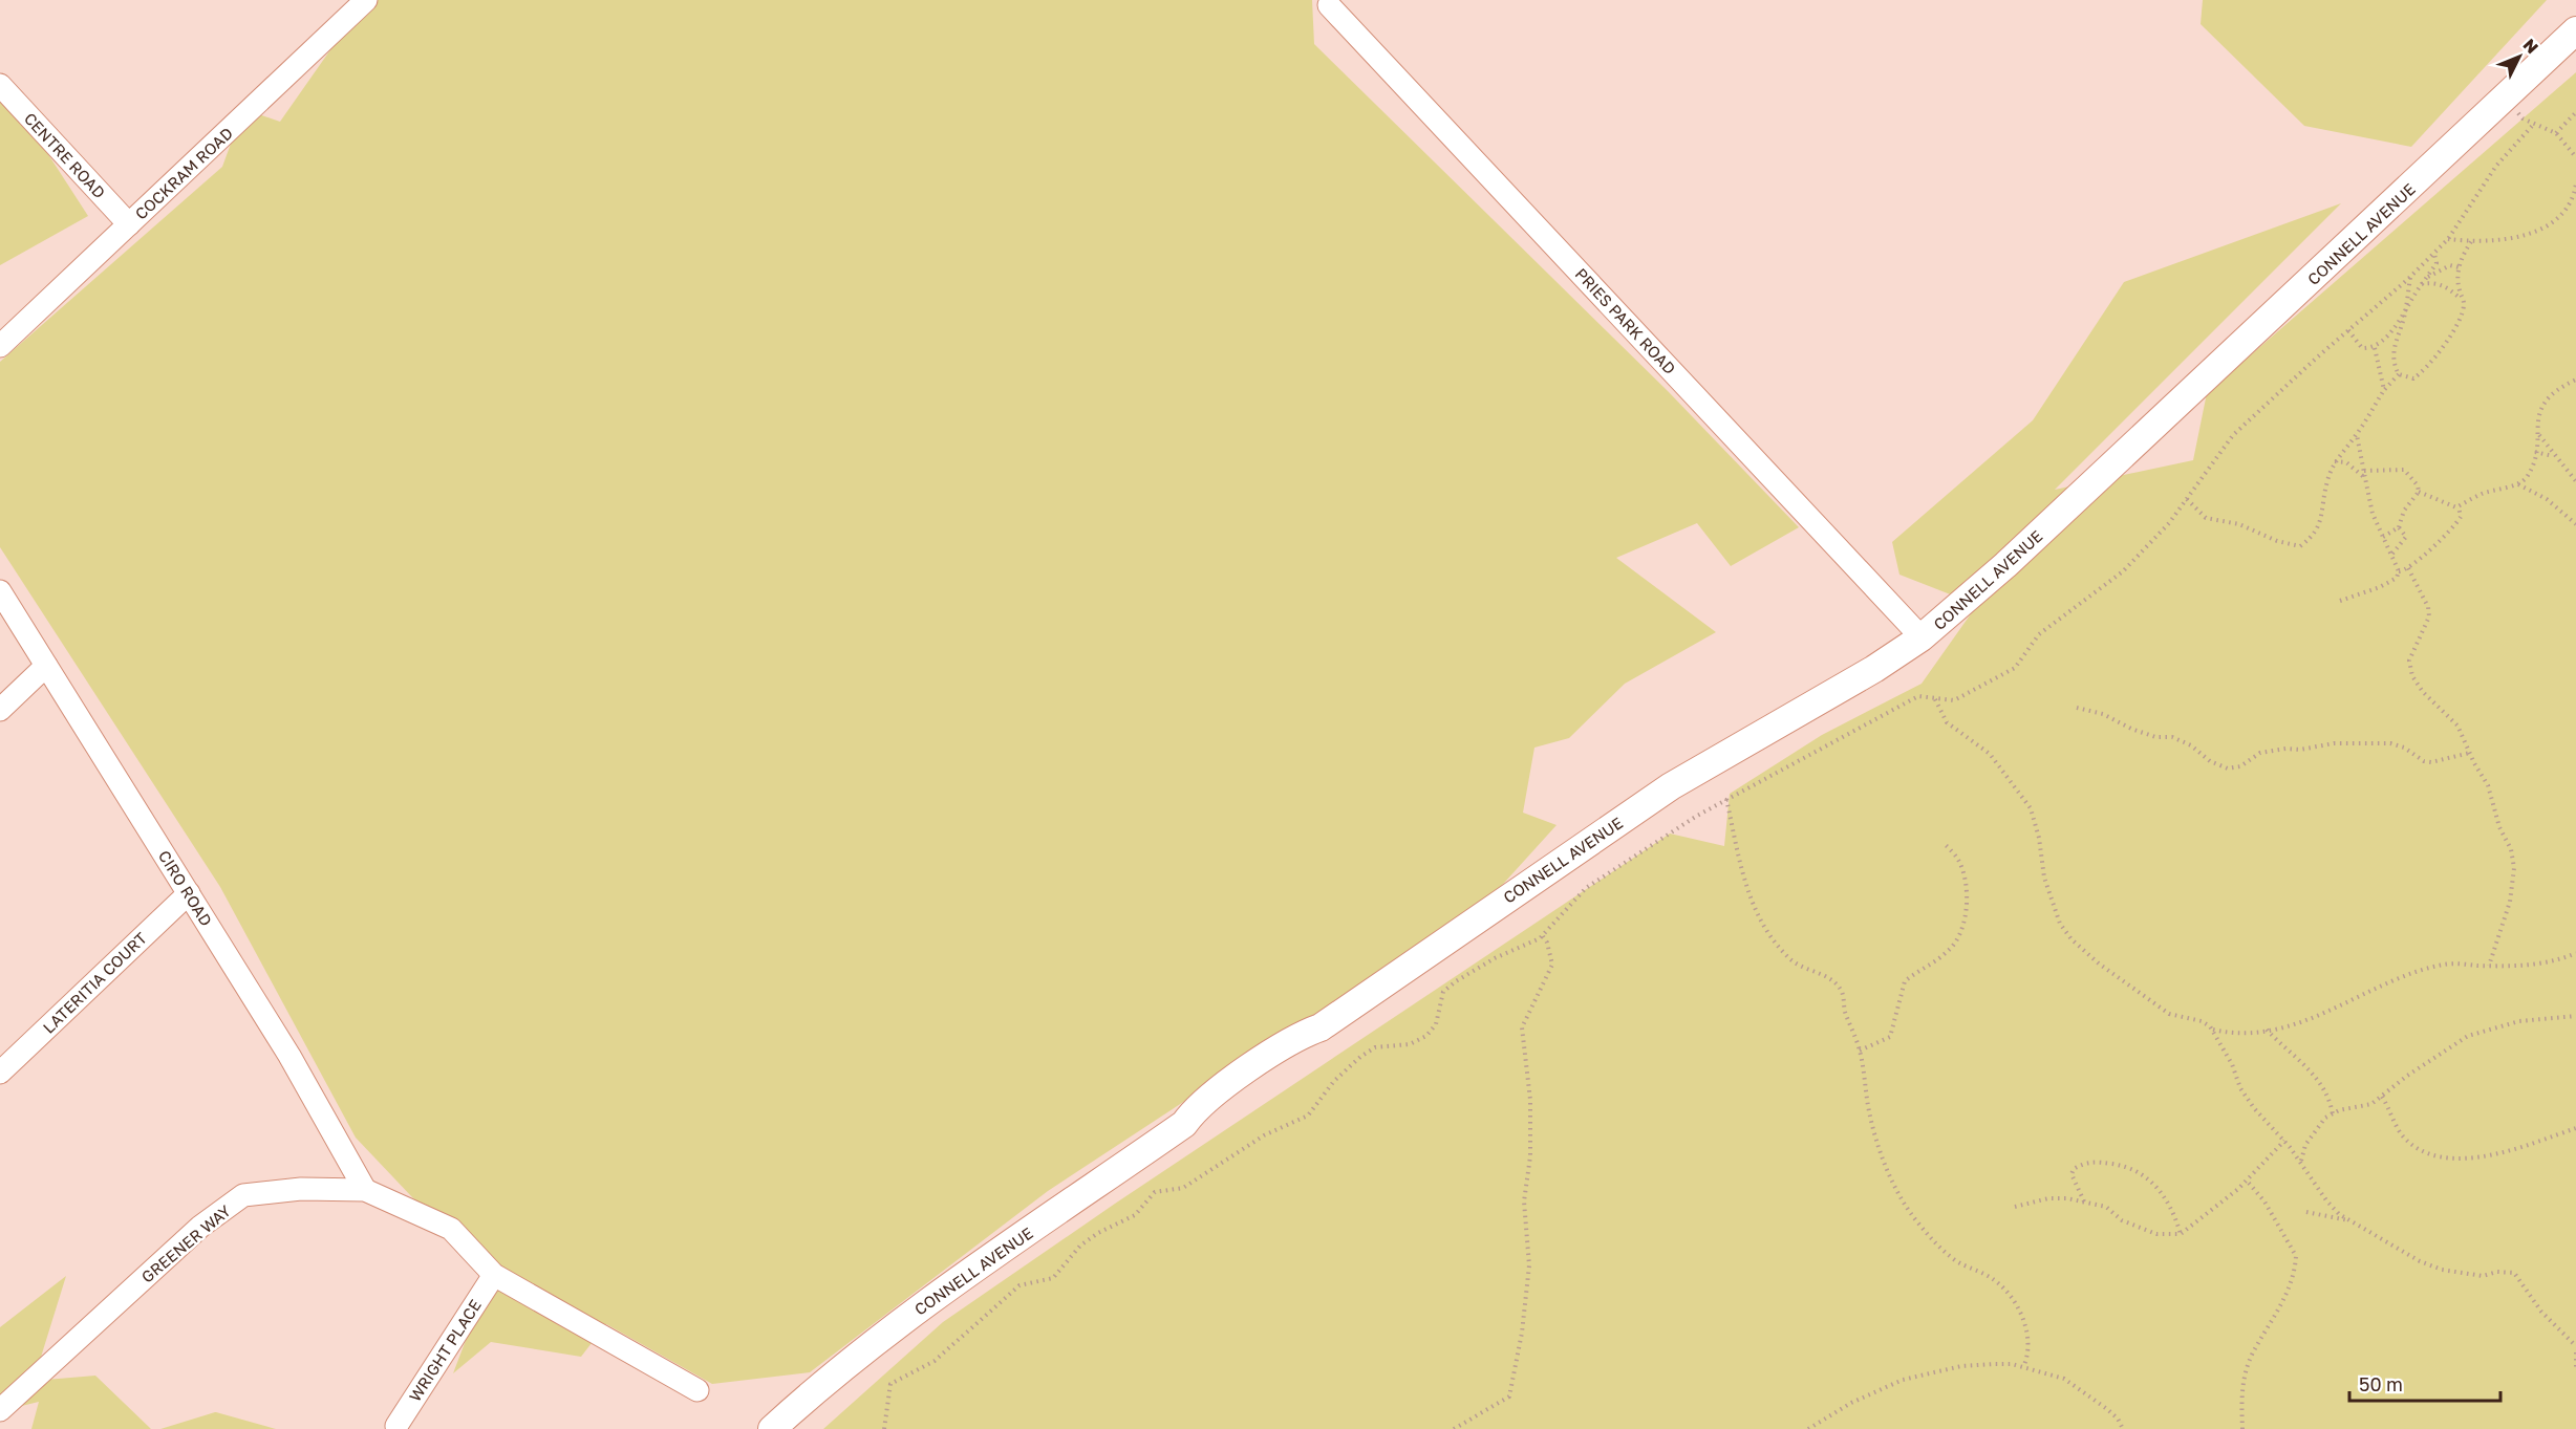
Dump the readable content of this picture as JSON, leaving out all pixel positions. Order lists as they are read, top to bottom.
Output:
{
  "streets": {
    "street": [
      "CENTRE ROAD",
      "COCKRAM ROAD",
      "CONNELL AVENUE",
      "PRIES PARK ROAD",
      "CIRO ROAD",
      "LATERITIA COURT",
      "GREENER WAY",
      "WRIGHT PLACE"
    ]
  },
  "crossings": [
    ["CENTRE ROAD", "COCKRAM ROAD"],
    ["CONNELL AVENUE", "PRIES PARK ROAD"],
    ["CIRO ROAD", "LATERITIA COURT"],
    ["CIRO ROAD", "GREENER WAY"],
    ["GREENER WAY", "WRIGHT PLACE"]
  ],
  "scale_bar": "50 m",
  "north": "top right"
}
